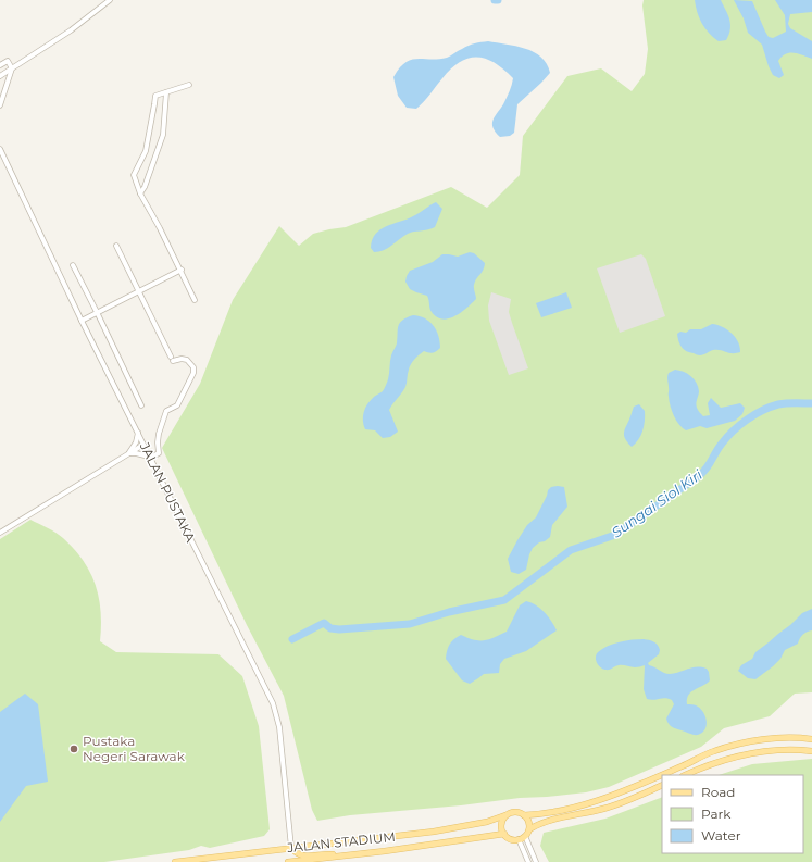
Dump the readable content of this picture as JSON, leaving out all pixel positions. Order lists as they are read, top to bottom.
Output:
{
  "streets": {
    "main road": ["JALAN STADIUM"],
    "street": ["JALAN PUSTAKA"]
  },
  "crossings": [
    ["JALAN PUSTAKA", "JALAN STADIUM"]
  ],
  "water": ["Sungai Siol Kiri"],
  "places": ["Pustaka Negeri Sarawak"],
  "legend": ["Road", "Park", "Water"]
}
